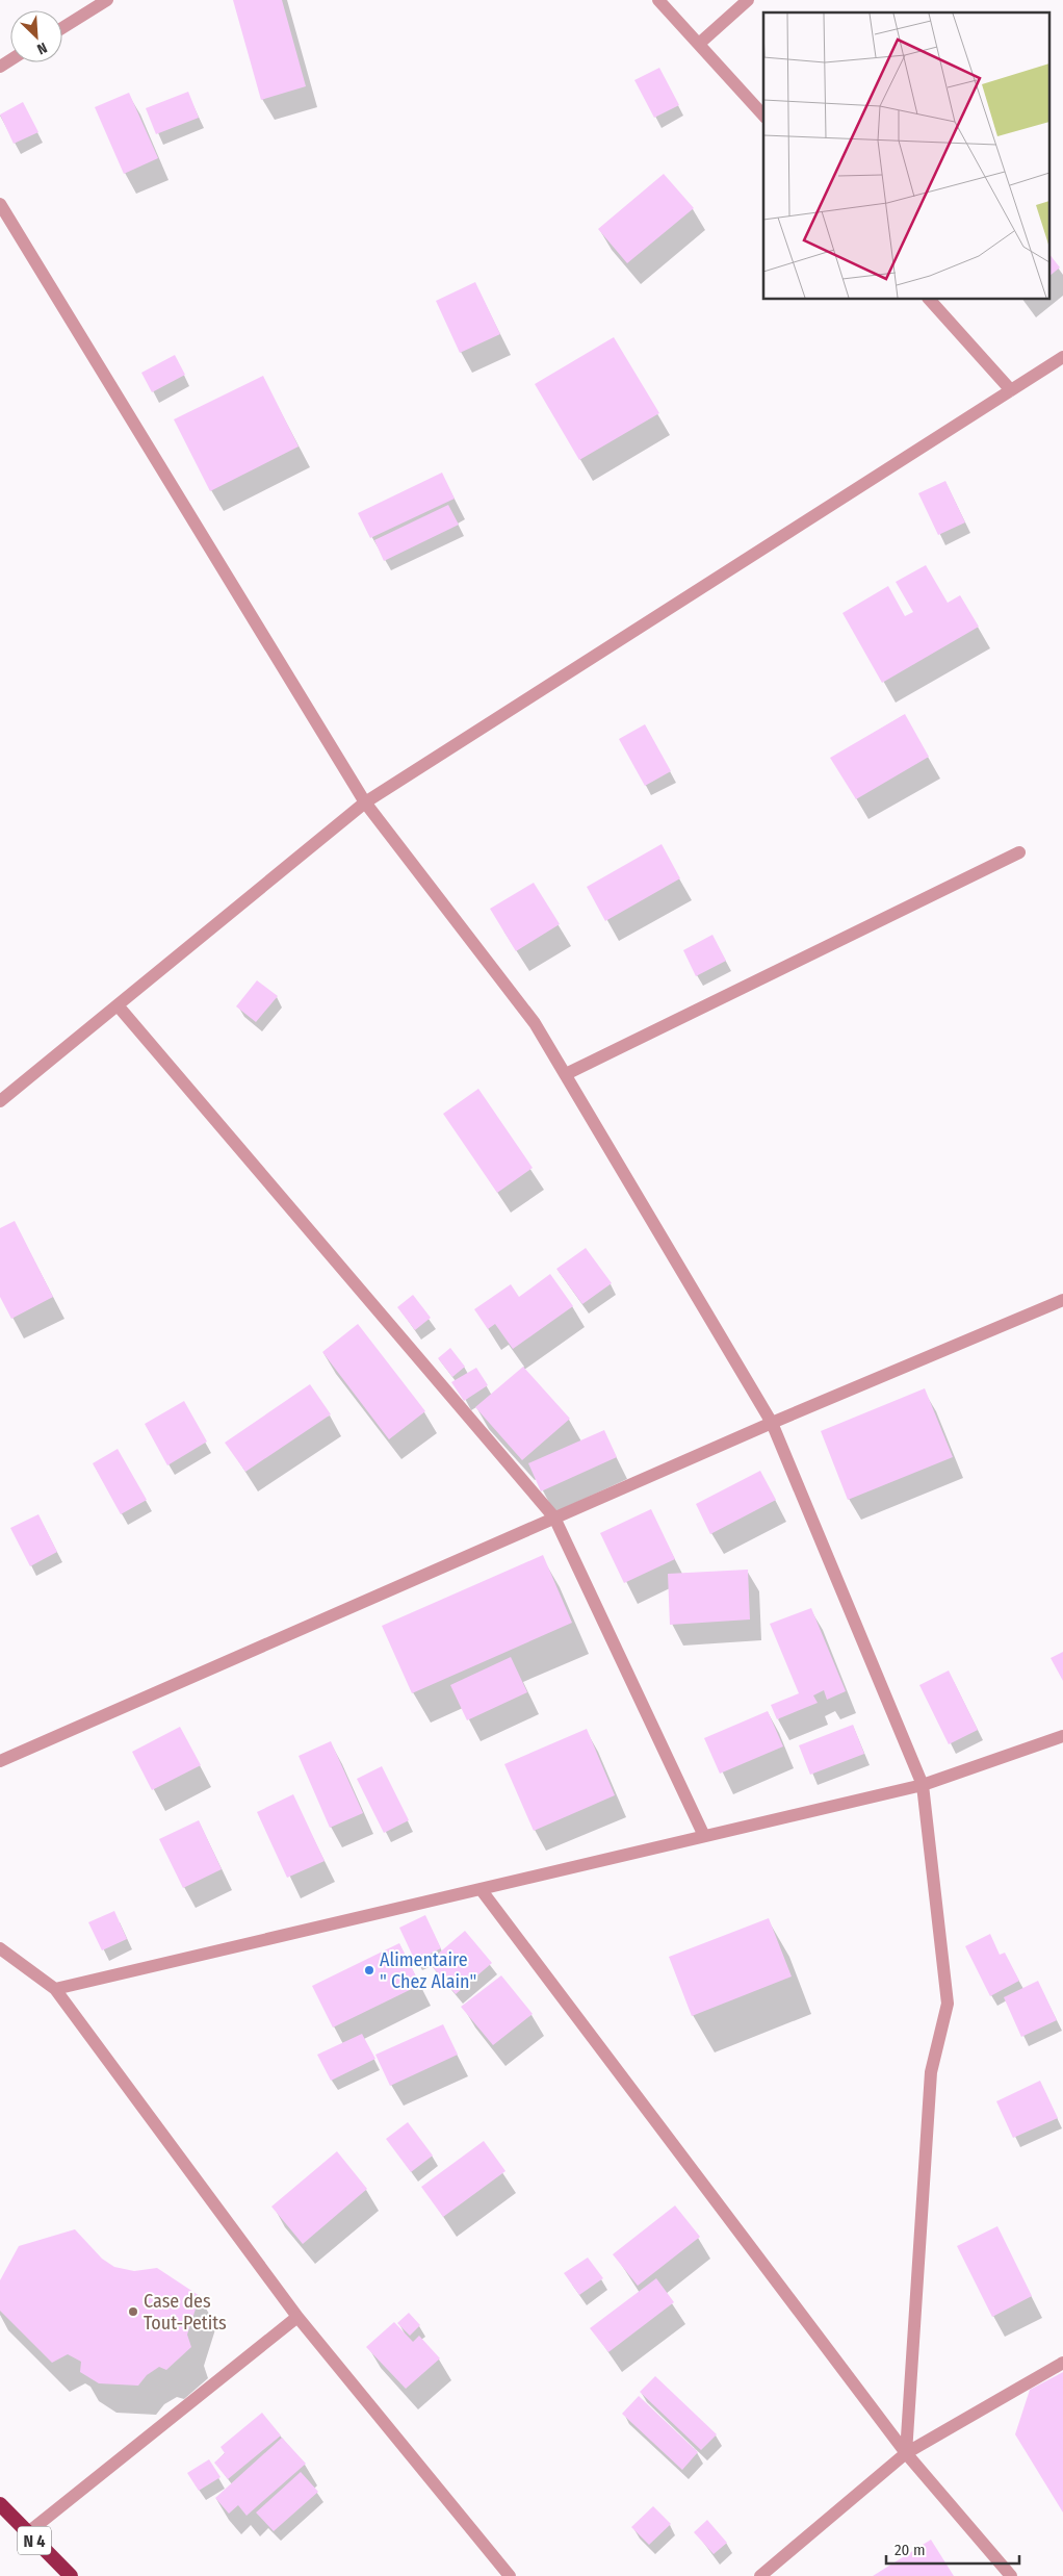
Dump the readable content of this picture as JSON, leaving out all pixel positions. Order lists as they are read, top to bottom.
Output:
{
  "streets": {
    "highway": ["N 4"]
  },
  "places": ["Alimentaire \" Chez Alain\"", "Case des Tout-Petits"],
  "scale_bar": "20 m",
  "north": "bottom right"
}
